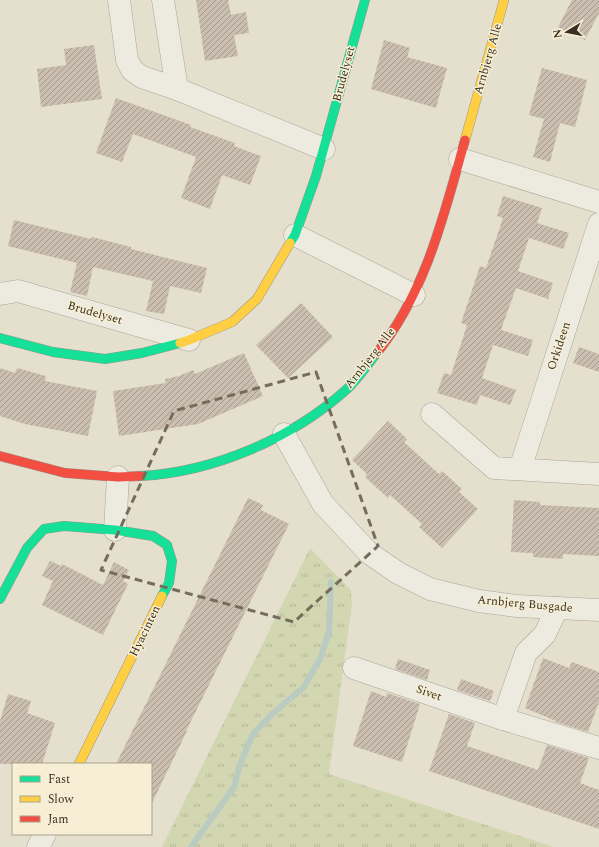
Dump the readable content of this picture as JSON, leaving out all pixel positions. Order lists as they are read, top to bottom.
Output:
{
  "streets": {
    "street": [
      "Arnbjerg Alle",
      "Brudelyset",
      "Orkideen",
      "Arnbjerg Busgade",
      "Hyacinten",
      "Sivet"
    ]
  },
  "crossings": [
    ["Arnbjerg Alle", "Arnbjerg Busgade"]
  ],
  "legend": ["Fast", "Slow", "Jam"],
  "north": "left"
}
